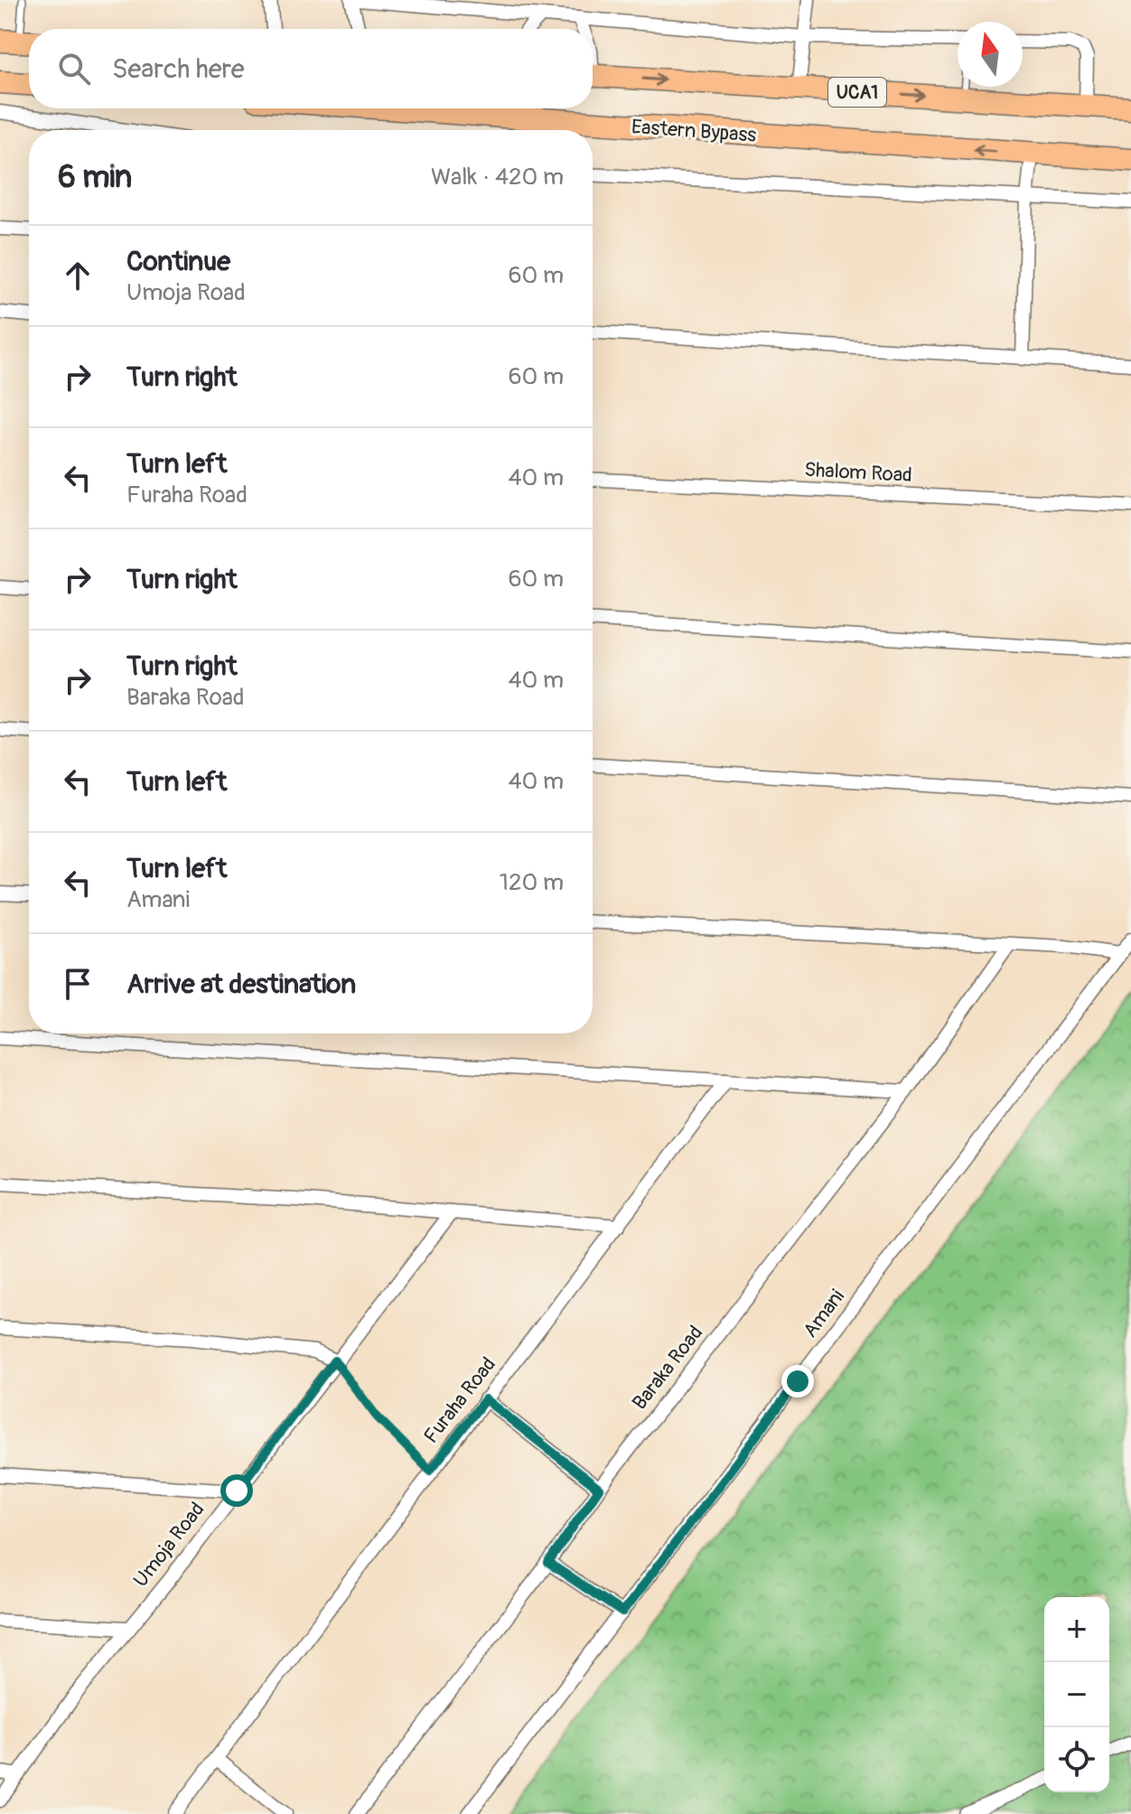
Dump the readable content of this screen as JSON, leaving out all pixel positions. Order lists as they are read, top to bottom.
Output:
{
  "streets": {
    "main road": ["UCA1", "Eastern Bypass"],
    "street": [
      "Shalom Road",
      "Amani",
      "Baraka Road",
      "Furaha Road",
      "Umoja Road"
    ]
  },
  "north": "top",
  "page": {
    "search": "Search here",
    "heading": ["6 min", "Walk · 420 m"],
    "list": [
      ["Continue", "Umoja Road", "60 m"],
      ["Turn right", "60 m"],
      ["Turn left", "Furaha Road", "40 m"],
      ["Turn right", "60 m"],
      ["Turn right", "Baraka Road", "40 m"],
      ["Turn left", "40 m"],
      ["Turn left", "Amani", "120 m"],
      "Arrive at destination"
    ],
    "map_buttons": ["+", "−"]
  }
}
